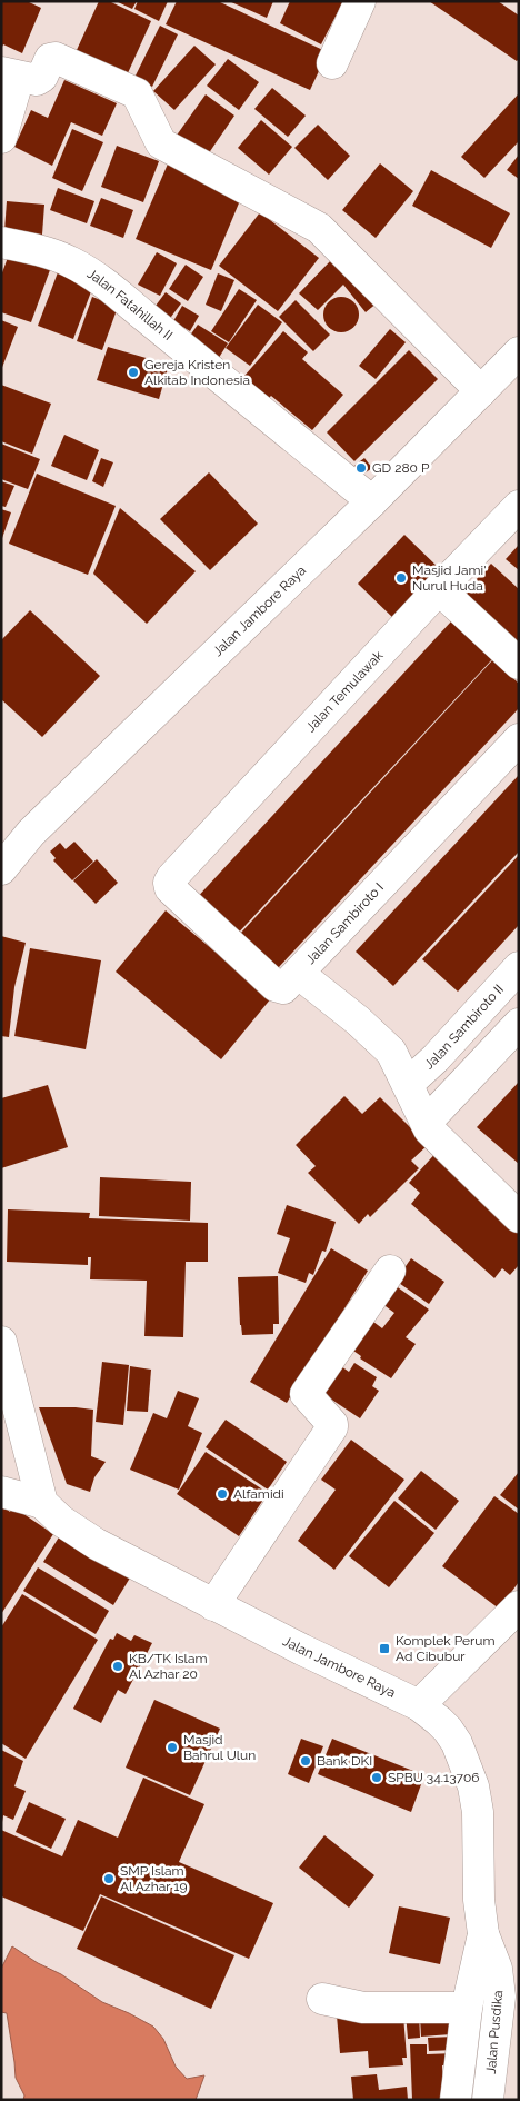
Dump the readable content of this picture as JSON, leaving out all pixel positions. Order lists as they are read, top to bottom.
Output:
{
  "streets": {
    "street": [
      "Jalan Fatahillah II",
      "Jalan Jambore Raya",
      "Jalan Temulawak",
      "Jalan Sambiroto I",
      "Jalan Sambiroto II",
      "Jalan Pusdika"
    ]
  },
  "crossings": [
    ["Jalan Fatahillah II", "Jalan Jambore Raya"],
    ["Jalan Jambore Raya", "Jalan Pusdika"],
    ["Jalan Temulawak", "Jalan Sambiroto I"]
  ],
  "places": {
    "other": [
      "Gereja Kristen Alkitab Indonesia",
      "GD 280 P",
      "Masjid Jami' Nurul Huda",
      "Alfamidi",
      "KB/TK Islam Al Azhar 20",
      "Masjid Bahrul Ulun",
      "Bank DKI",
      "SPBU 34.13706",
      "SMP Islam Al Azhar 19"
    ],
    "transit": ["Komplek Perum Ad Cibubur"]
  }
}
